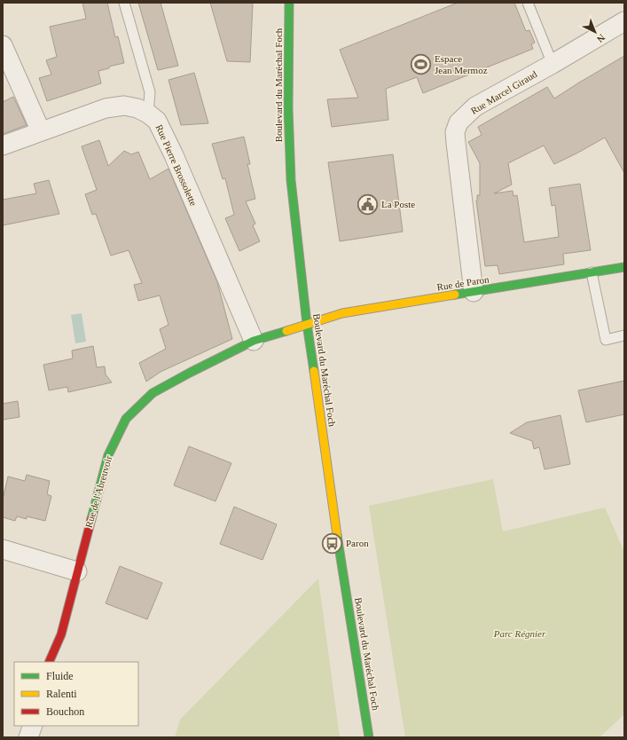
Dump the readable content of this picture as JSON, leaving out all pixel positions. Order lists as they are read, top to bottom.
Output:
{
  "streets": {
    "street": [
      "Boulevard du Maréchal Foch",
      "Rue Marcel Giraud",
      "Rue Pierre Brossolette",
      "Rue de Paron",
      "Rue de l'Abreuvoir"
    ]
  },
  "crossings": [
    ["Boulevard du Maréchal Foch", "Rue de Paron"],
    ["Boulevard du Maréchal Foch", "Rue de l'Abreuvoir"],
    ["Rue Marcel Giraud", "Rue de Paron"],
    ["Rue Pierre Brossolette", "Rue de l'Abreuvoir"],
    ["Rue de Paron", "Rue de l'Abreuvoir"]
  ],
  "parks": ["Parc Régnier"],
  "places": {
    "sports": ["Espace Jean Mermoz"],
    "public building": ["La Poste"],
    "bus stop": ["Paron"]
  },
  "legend": ["Fluide", "Ralenti", "Bouchon"],
  "north": "bottom right"
}
